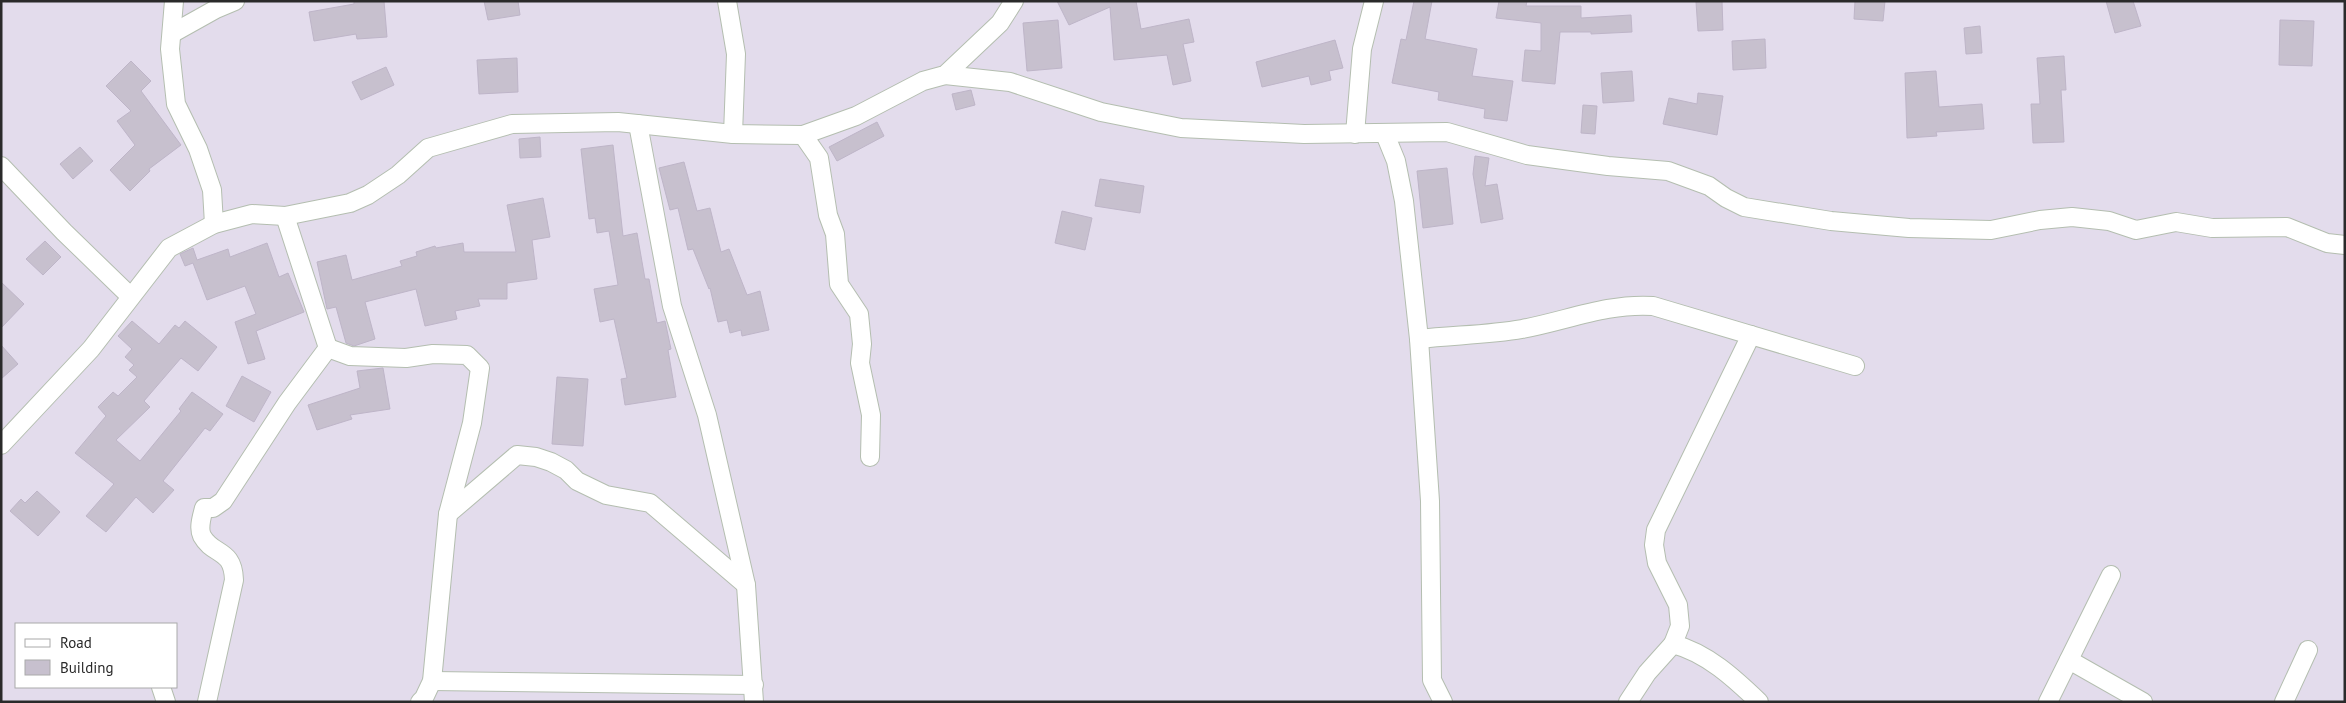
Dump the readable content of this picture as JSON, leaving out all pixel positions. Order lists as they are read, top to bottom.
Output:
{
  "legend": ["Road", "Building"]
}
